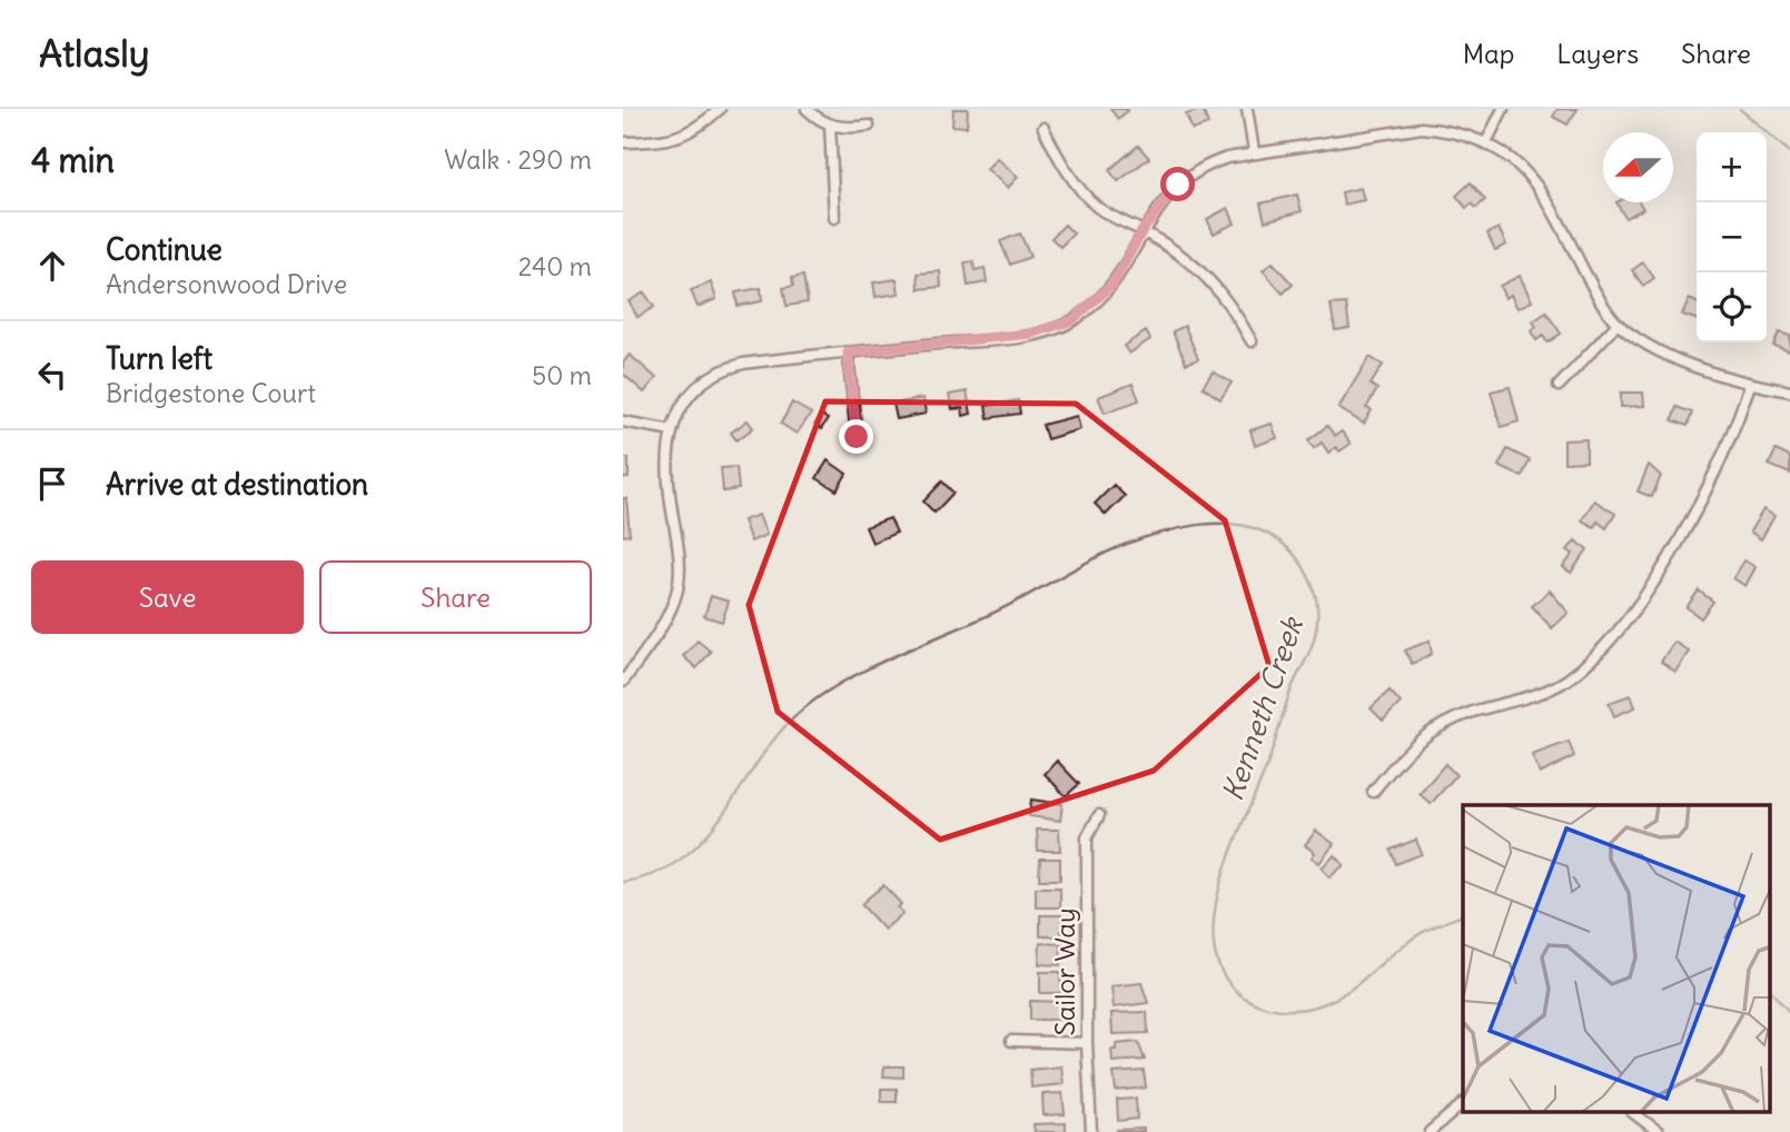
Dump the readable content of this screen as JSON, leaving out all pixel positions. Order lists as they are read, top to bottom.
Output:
{
  "streets": {
    "street": ["Sailor Way"]
  },
  "water": ["Kenneth Creek"],
  "north": "left",
  "page": {
    "header": "Atlasly",
    "nav": ["Map", "Layers", "Share"],
    "heading": ["4 min", "Walk · 290 m"],
    "map_buttons": ["+", "−"],
    "list": [
      ["Continue", "Andersonwood Drive", "240 m"],
      ["Turn left", "Bridgestone Court", "50 m"],
      "Arrive at destination"
    ],
    "buttons": ["Save", "Share"]
  }
}
